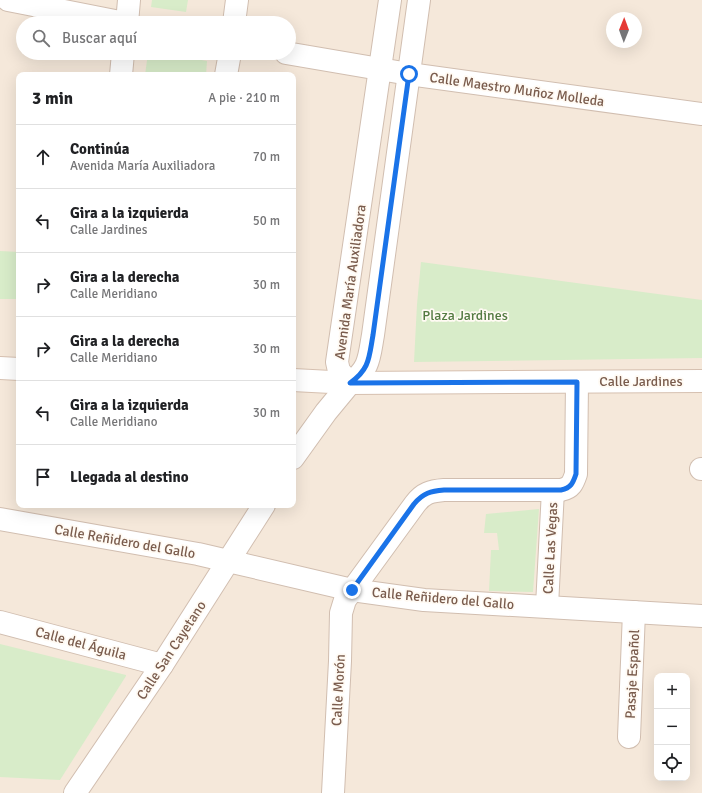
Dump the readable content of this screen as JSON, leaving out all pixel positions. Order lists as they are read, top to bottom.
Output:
{
  "streets": {
    "street": [
      "Calle Maestro Muñoz Molleda",
      "Avenida María Auxiliadora",
      "Calle Jardines",
      "Calle Reñidero del Gallo",
      "Calle Las Vegas",
      "Calle del Águila",
      "Calle San Cayetano",
      "Pasaje Español",
      "Calle Morón"
    ]
  },
  "crossings": [
    ["Calle Maestro Muñoz Molleda", "Avenida María Auxiliadora"],
    ["Avenida María Auxiliadora", "Calle Jardines"],
    ["Calle Jardines", "Calle Morón"],
    ["Calle Reñidero del Gallo", "Calle Las Vegas"],
    ["Calle Reñidero del Gallo", "Calle San Cayetano"],
    ["Calle Reñidero del Gallo", "Pasaje Español"],
    ["Calle Reñidero del Gallo", "Calle Morón"],
    ["Calle Las Vegas", "Calle Morón"],
    ["Calle del Águila", "Calle San Cayetano"]
  ],
  "parks": ["Plaza Jardines"],
  "north": "top",
  "page": {
    "search": "Buscar aquí",
    "heading": ["3 min", "A pie · 210 m"],
    "list": [
      ["Continúa", "Avenida María Auxiliadora", "70 m"],
      ["Gira a la izquierda", "Calle Jardines", "50 m"],
      ["Gira a la derecha", "Calle Meridiano", "30 m"],
      ["Gira a la derecha", "Calle Meridiano", "30 m"],
      ["Gira a la izquierda", "Calle Meridiano", "30 m"],
      "Llegada al destino"
    ],
    "map_buttons": ["+", "−"]
  }
}
